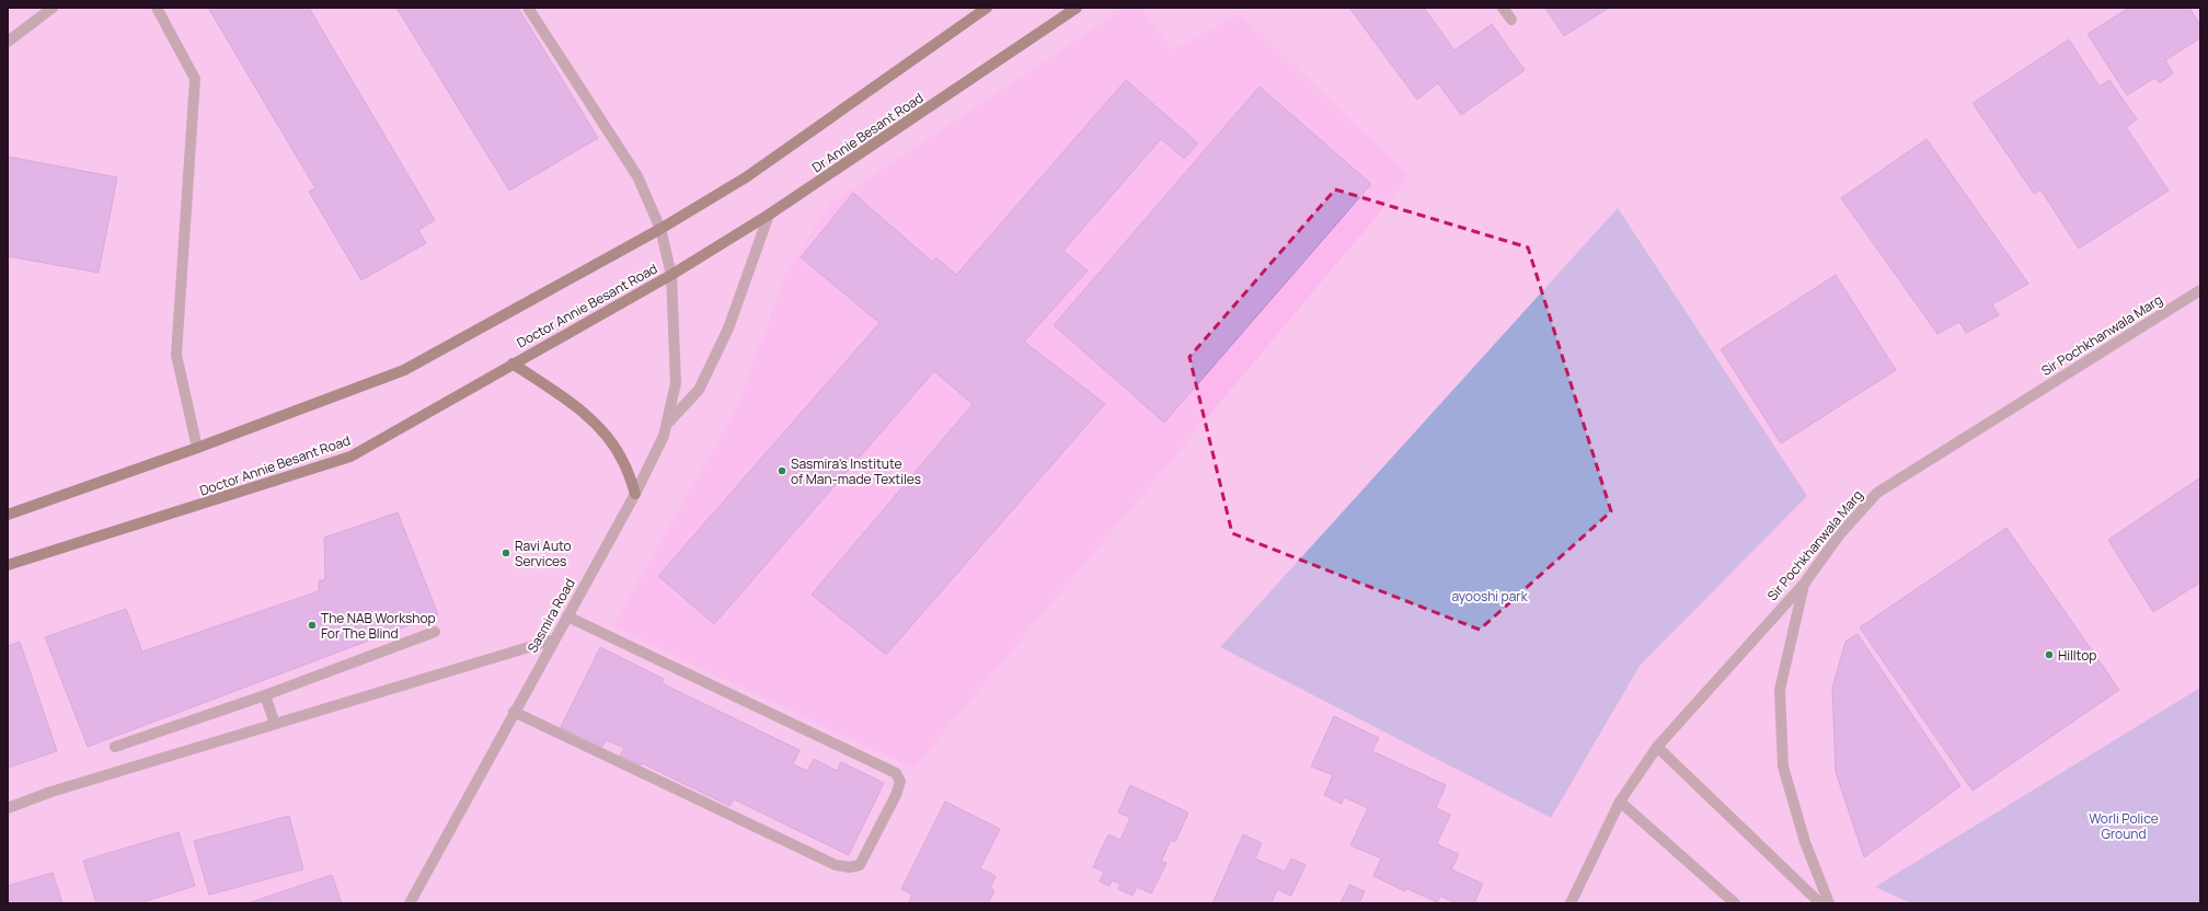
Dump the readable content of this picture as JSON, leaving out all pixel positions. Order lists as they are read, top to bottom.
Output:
{
  "streets": {
    "main road": ["Dr Annie Besant Road", "Doctor Annie Besant Road"],
    "street": ["Sir Pochkhanwala Marg", "Sasmira Road"]
  },
  "crossings": [
    ["Dr Annie Besant Road", "Doctor Annie Besant Road"],
    ["Dr Annie Besant Road", "Sasmira Road"],
    ["Doctor Annie Besant Road", "Sasmira Road"]
  ],
  "parks": ["ayooshi park", "Worli Police Ground"],
  "places": [
    "Sasmira's Institute of Man-made Textiles",
    "Ravi Auto Services",
    "The NAB Workshop For The Blind",
    "Hilltop"
  ]
}
